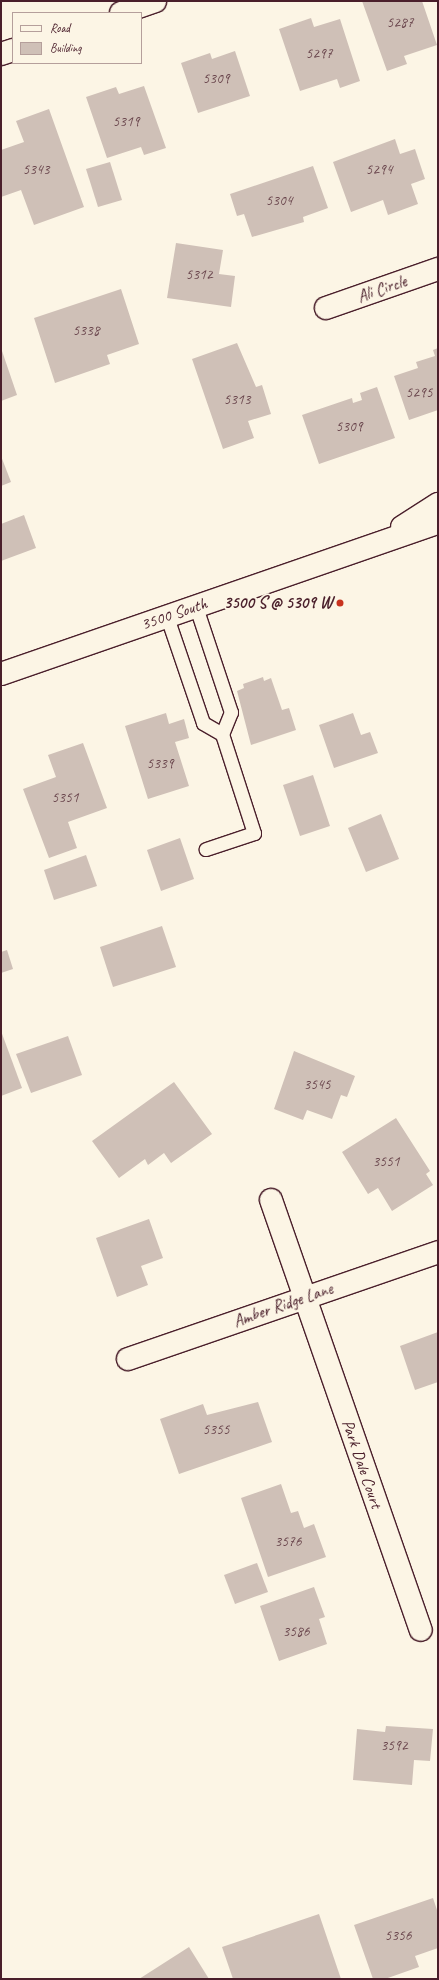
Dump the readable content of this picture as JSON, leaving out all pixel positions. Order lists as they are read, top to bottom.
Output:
{
  "streets": {
    "street": [
      "Ali Circle",
      "3500 South",
      "Amber Ridge Lane",
      "Park Dale Court"
    ]
  },
  "crossings": [
    ["Amber Ridge Lane", "Park Dale Court"]
  ],
  "places": ["3500 S @ 5309 W"],
  "house_numbers": [
    "5287",
    "5297",
    "5309",
    "5319",
    "5343",
    "5294",
    "5304",
    "5312",
    "5338",
    "5295",
    "5313",
    "5309",
    "5339",
    "5351",
    "3545",
    "3551",
    "5355",
    "3576",
    "3586",
    "3592",
    "5356"
  ],
  "legend": ["Road", "Building"]
}
